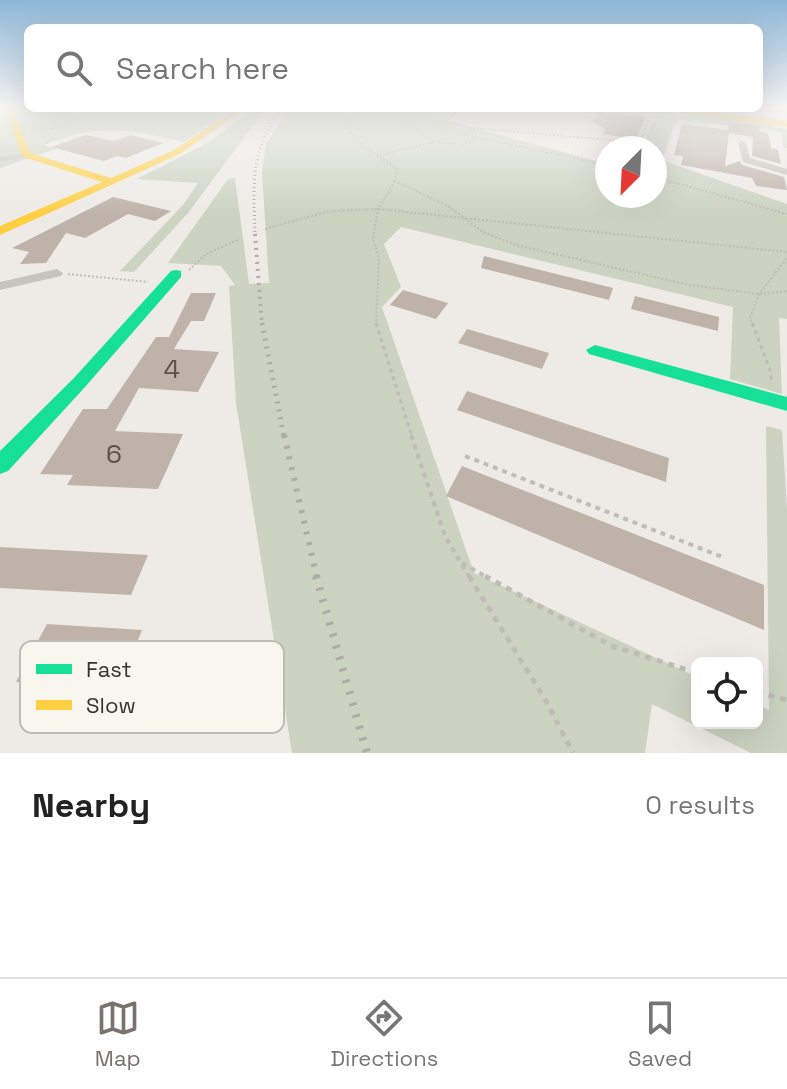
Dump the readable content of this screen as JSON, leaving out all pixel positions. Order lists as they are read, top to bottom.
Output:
{
  "house_numbers": ["4", "6"],
  "legend": ["Fast", "Slow"],
  "north": "bottom left",
  "page": {
    "search": "Search here",
    "heading": ["Nearby", "0 results"],
    "nav": ["Map", "Directions", "Saved"]
  }
}
